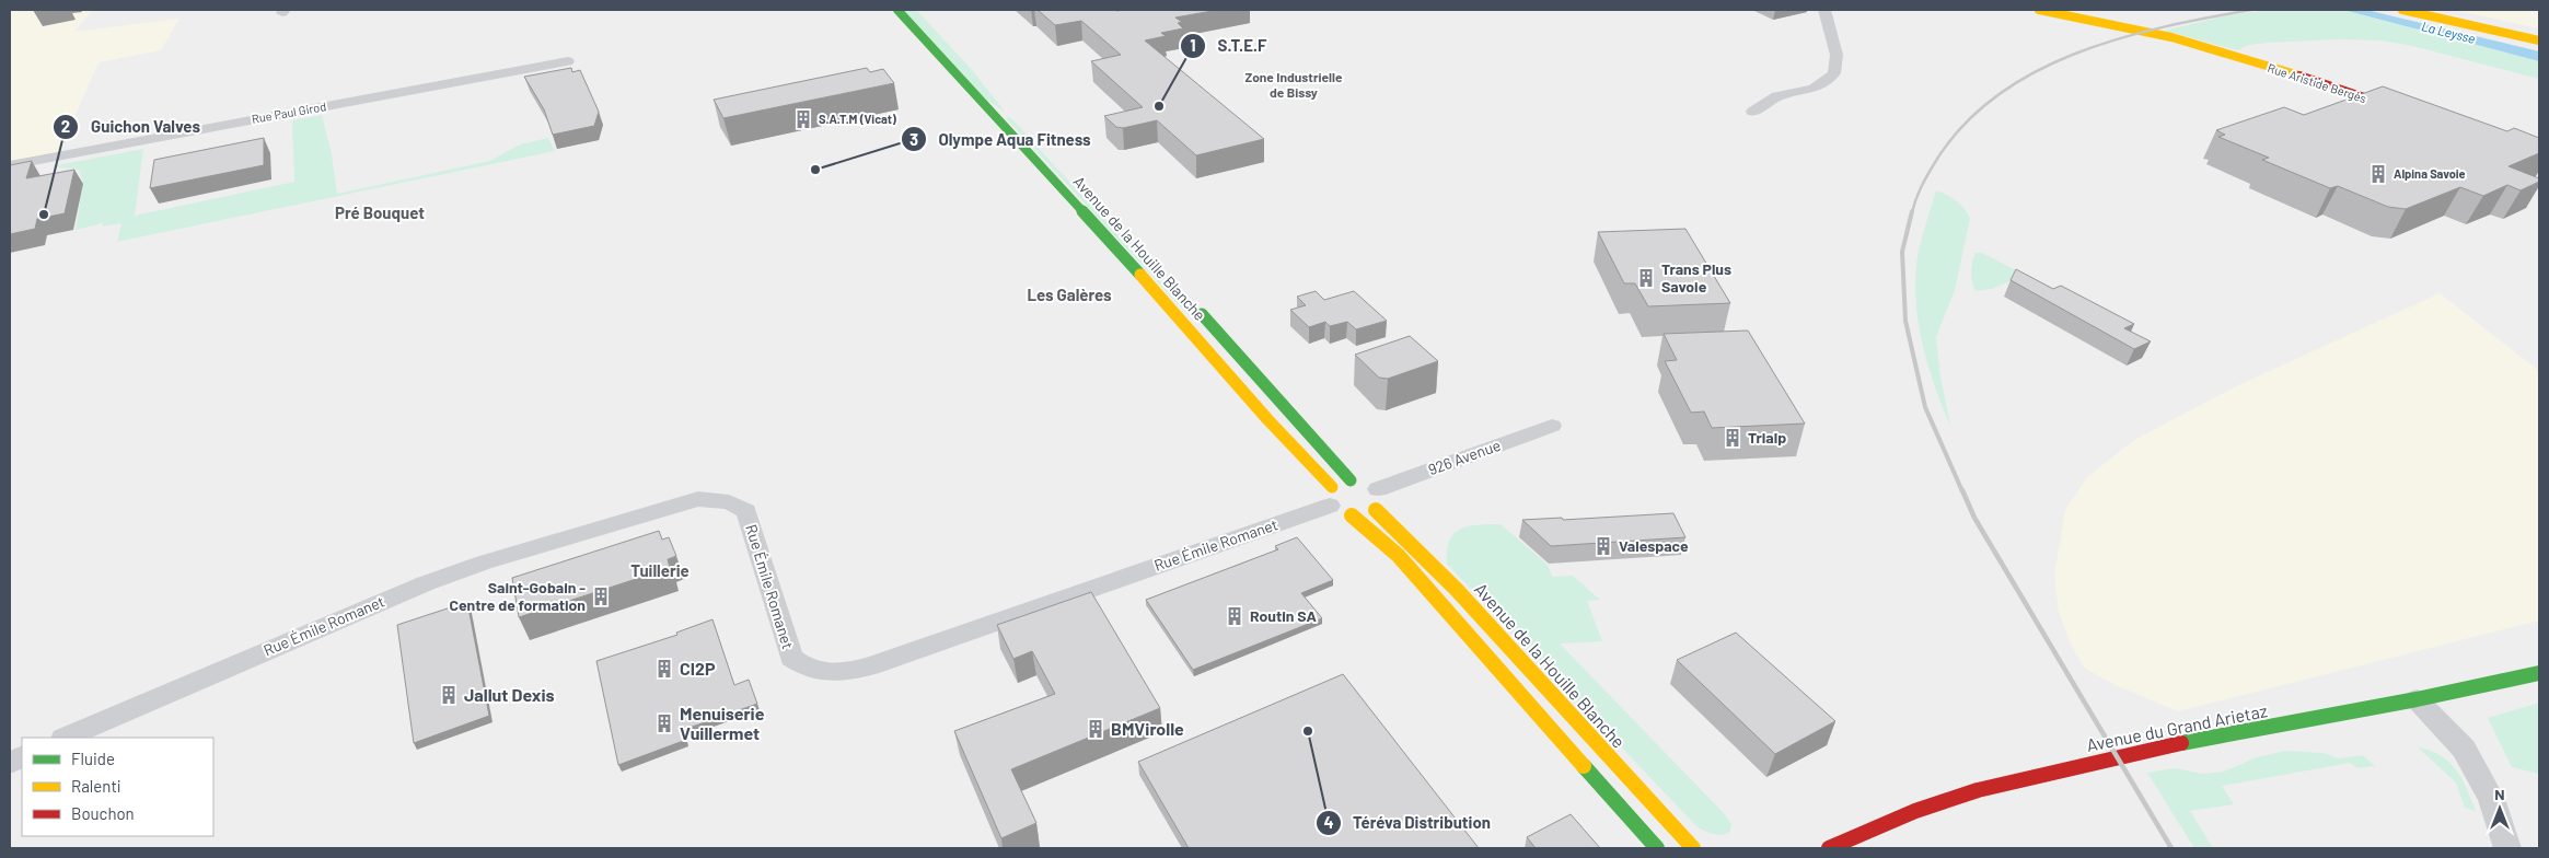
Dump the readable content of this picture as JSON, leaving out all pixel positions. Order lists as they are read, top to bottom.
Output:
{
  "streets": {
    "main road": ["Rue Aristide Bergès", "Avenue de la Houille Blanche", "Avenue du Grand Arietaz"],
    "street": ["Rue Paul Girod", "926 Avenue", "Rue Émile Romanet"]
  },
  "crossings": [
    ["Avenue de la Houille Blanche", "926 Avenue"],
    ["Avenue de la Houille Blanche", "Rue Émile Romanet"],
    ["926 Avenue", "Rue Émile Romanet"]
  ],
  "districts": [
    "Zone Industrielle de Bissy",
    "Pré Bouquet",
    "Les Galères",
    "Tuillerie"
  ],
  "water": ["La Leysse"],
  "places": {
    "other": [
      "S.T.E.F",
      "Olympe Aqua Fitness",
      "Guichon Valves",
      "Téréva Distribution"
    ],
    "building": [
      "S.A.T.M (Vicat)",
      "Alpina Savoie",
      "Trans Plus Savoie",
      "Trialp",
      "Valespace",
      "Saint-Gobain - Centre de formation",
      "Routin SA",
      "CI2P",
      "Jallut Dexis",
      "Menuiserie Vuillermet",
      "BMVirolle"
    ]
  },
  "legend": ["Fluide", "Ralenti", "Bouchon"],
  "north": "top"
}
